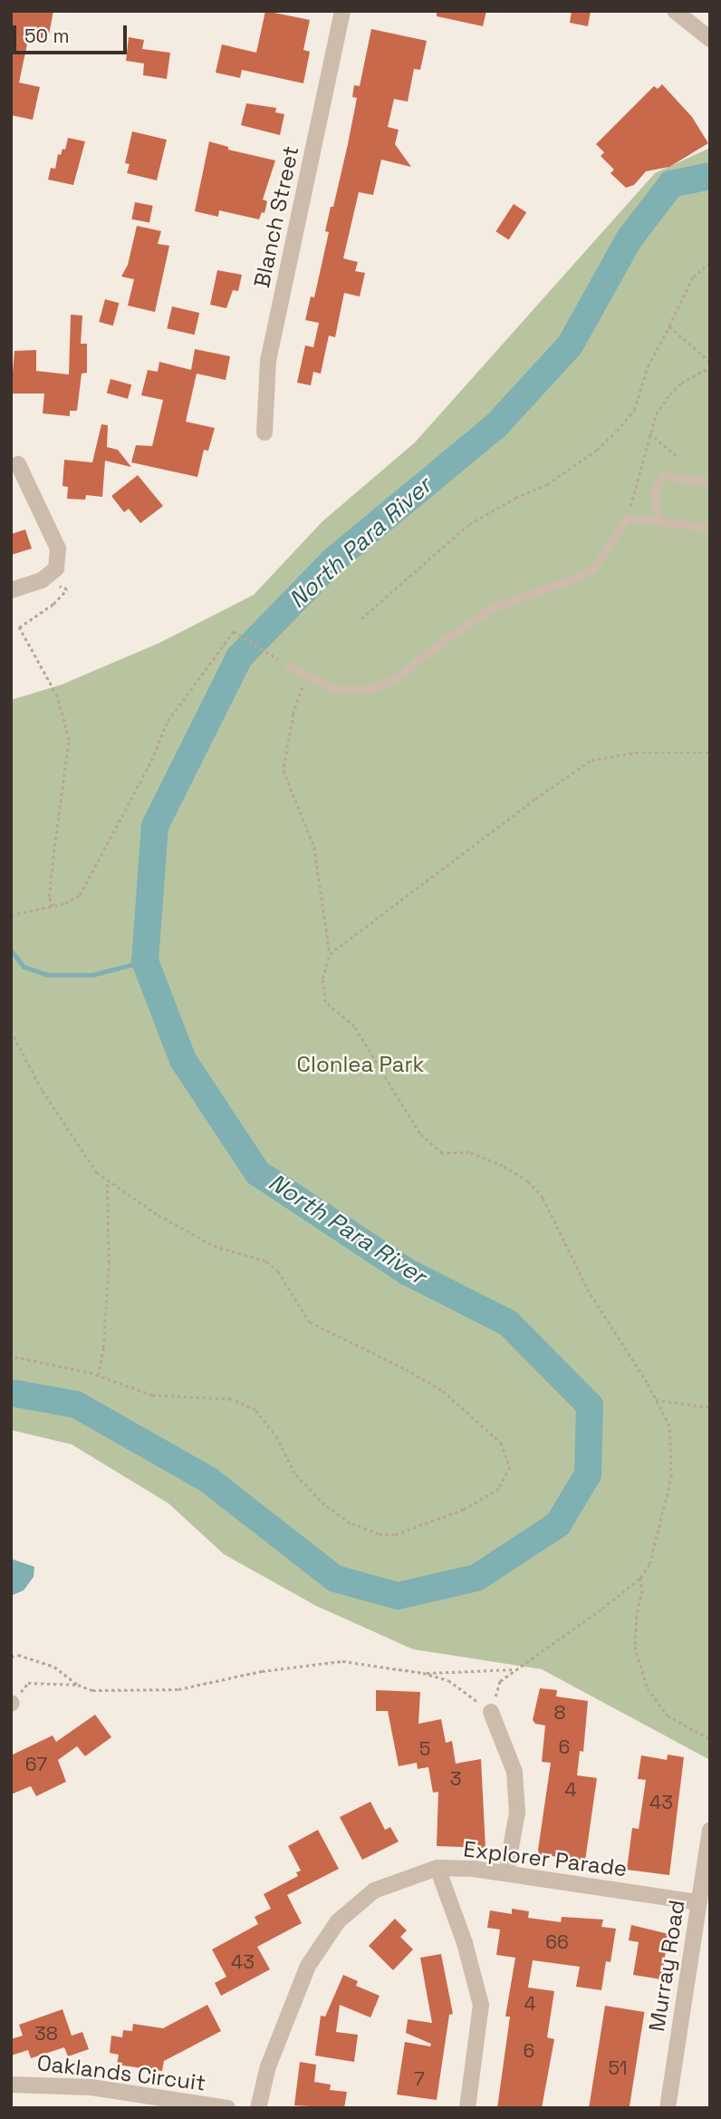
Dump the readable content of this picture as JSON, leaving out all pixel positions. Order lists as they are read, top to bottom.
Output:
{
  "streets": {
    "street": [
      "Blanch Street",
      "Explorer Parade",
      "Murray Road",
      "Oaklands Circuit"
    ]
  },
  "crossings": [
    ["Explorer Parade", "Murray Road"]
  ],
  "water": ["North Para River"],
  "parks": ["Clonlea Park"],
  "house_numbers": [
    "8",
    "6",
    "5",
    "67",
    "3",
    "4",
    "43",
    "66",
    "43",
    "4",
    "38",
    "6",
    "51",
    "7"
  ],
  "scale_bar": "50 m"
}
